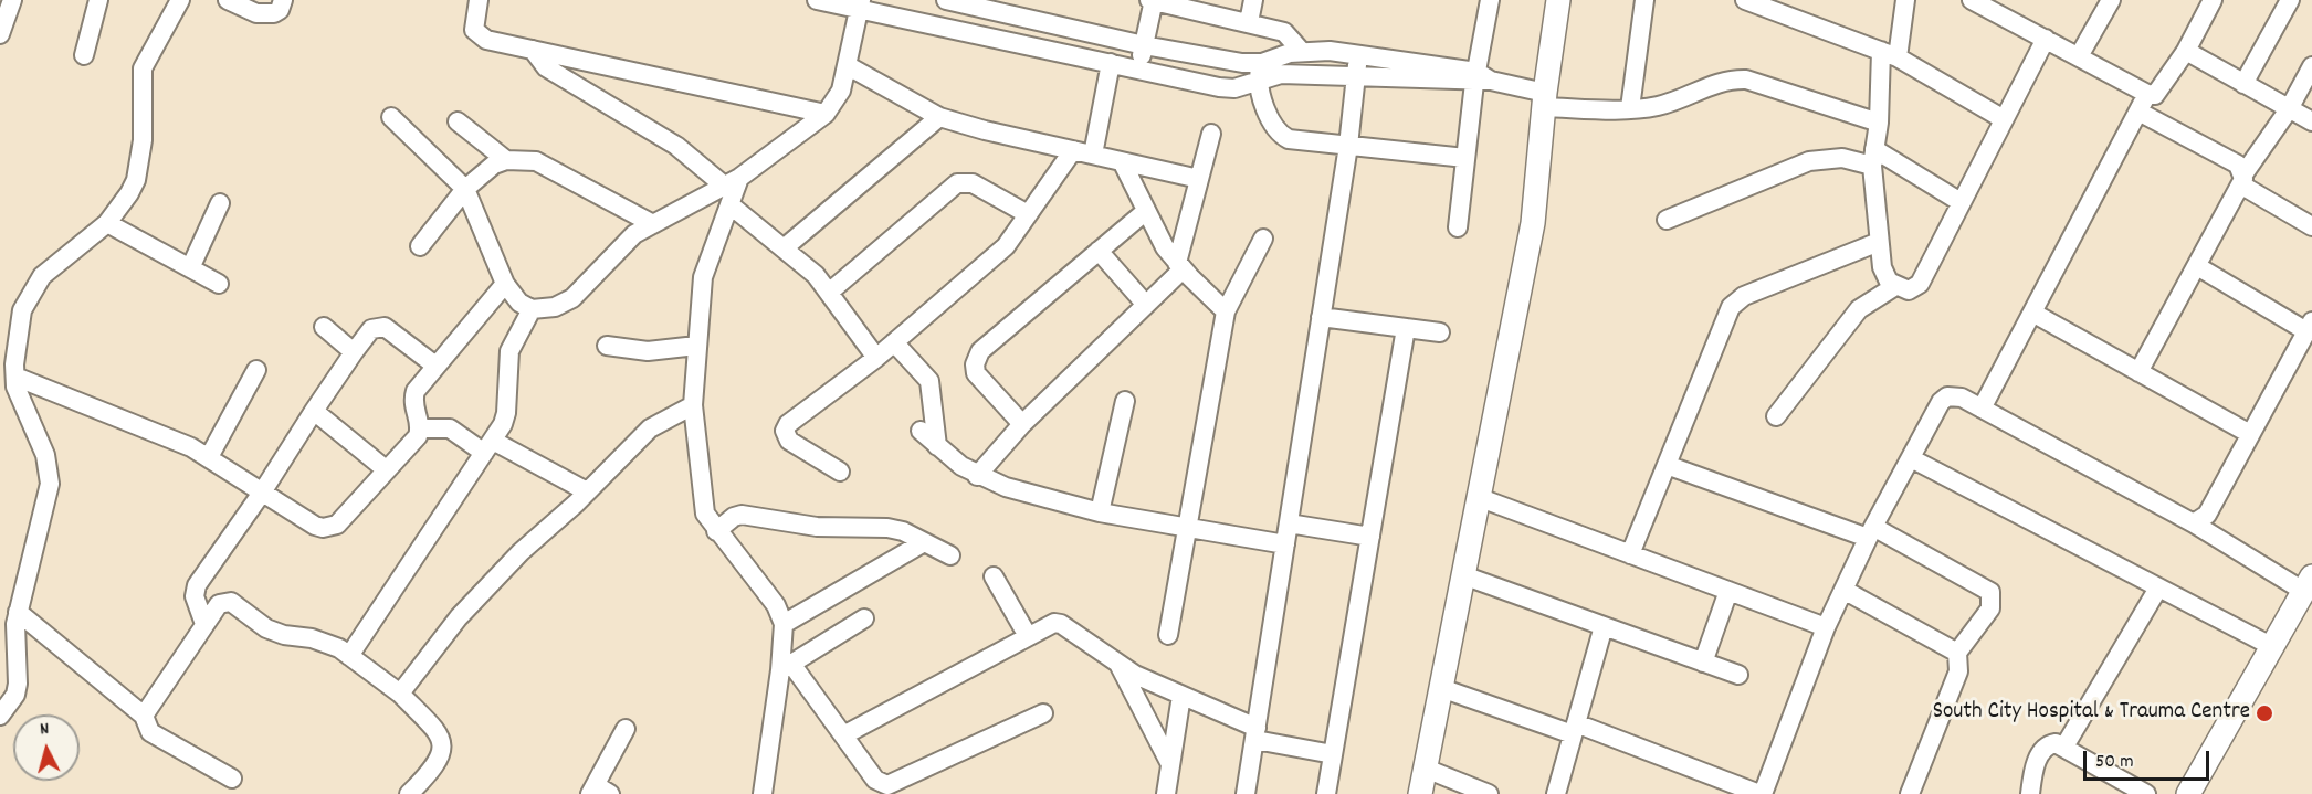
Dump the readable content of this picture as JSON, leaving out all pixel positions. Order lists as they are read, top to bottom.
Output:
{
  "places": ["South City Hospital & Trauma Centre"],
  "scale_bar": "50 m",
  "north": "top"
}
